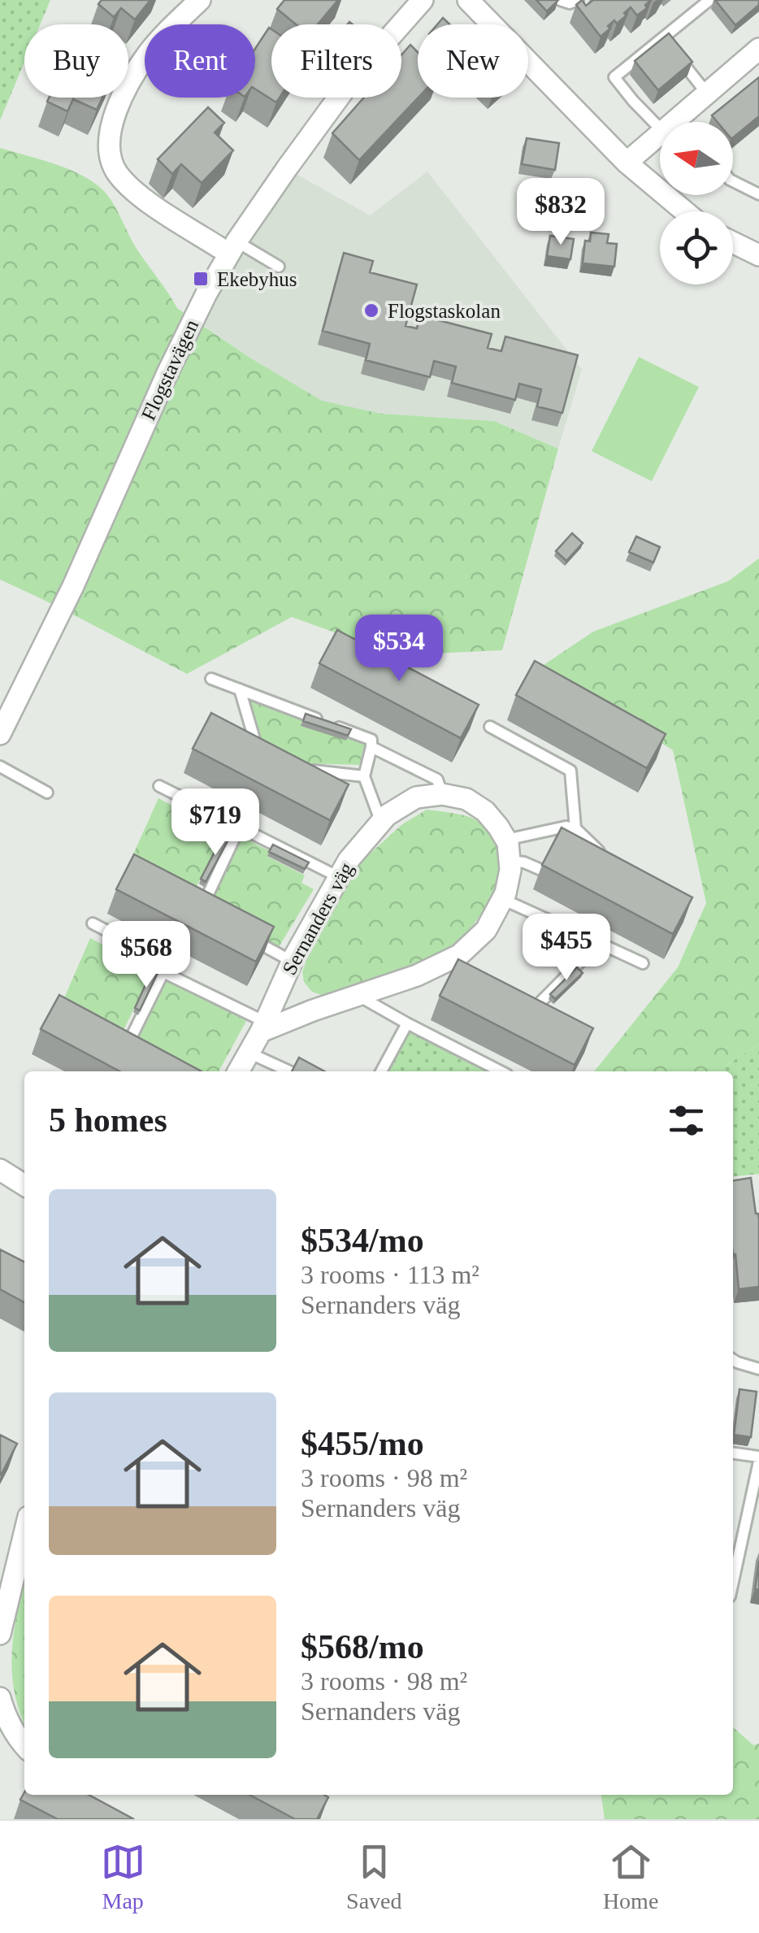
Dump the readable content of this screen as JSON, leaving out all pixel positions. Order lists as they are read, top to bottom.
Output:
{
  "streets": {
    "street": ["Flogstavägen", "Sernanders väg"]
  },
  "places": {
    "transit": ["Ekebyhus"],
    "other": ["Flogstaskolan"]
  },
  "north": "left",
  "page": {
    "chip": [
      "Buy",
      "Rent",
      "Filters",
      "New"
    ],
    "price": [
      "$832",
      "$534",
      "$719",
      "$455",
      "$568"
    ],
    "heading": "5 homes",
    "list": [
      {
        "name": "$534/mo",
        "note": "3 rooms · 113 m² · Sernanders väg"
      },
      {
        "name": "$455/mo",
        "note": "3 rooms · 98 m² · Sernanders väg"
      },
      {
        "name": "$568/mo",
        "note": "3 rooms · 98 m² · Sernanders väg"
      }
    ],
    "tabs": ["Map", "Saved", "Home"]
  }
}
